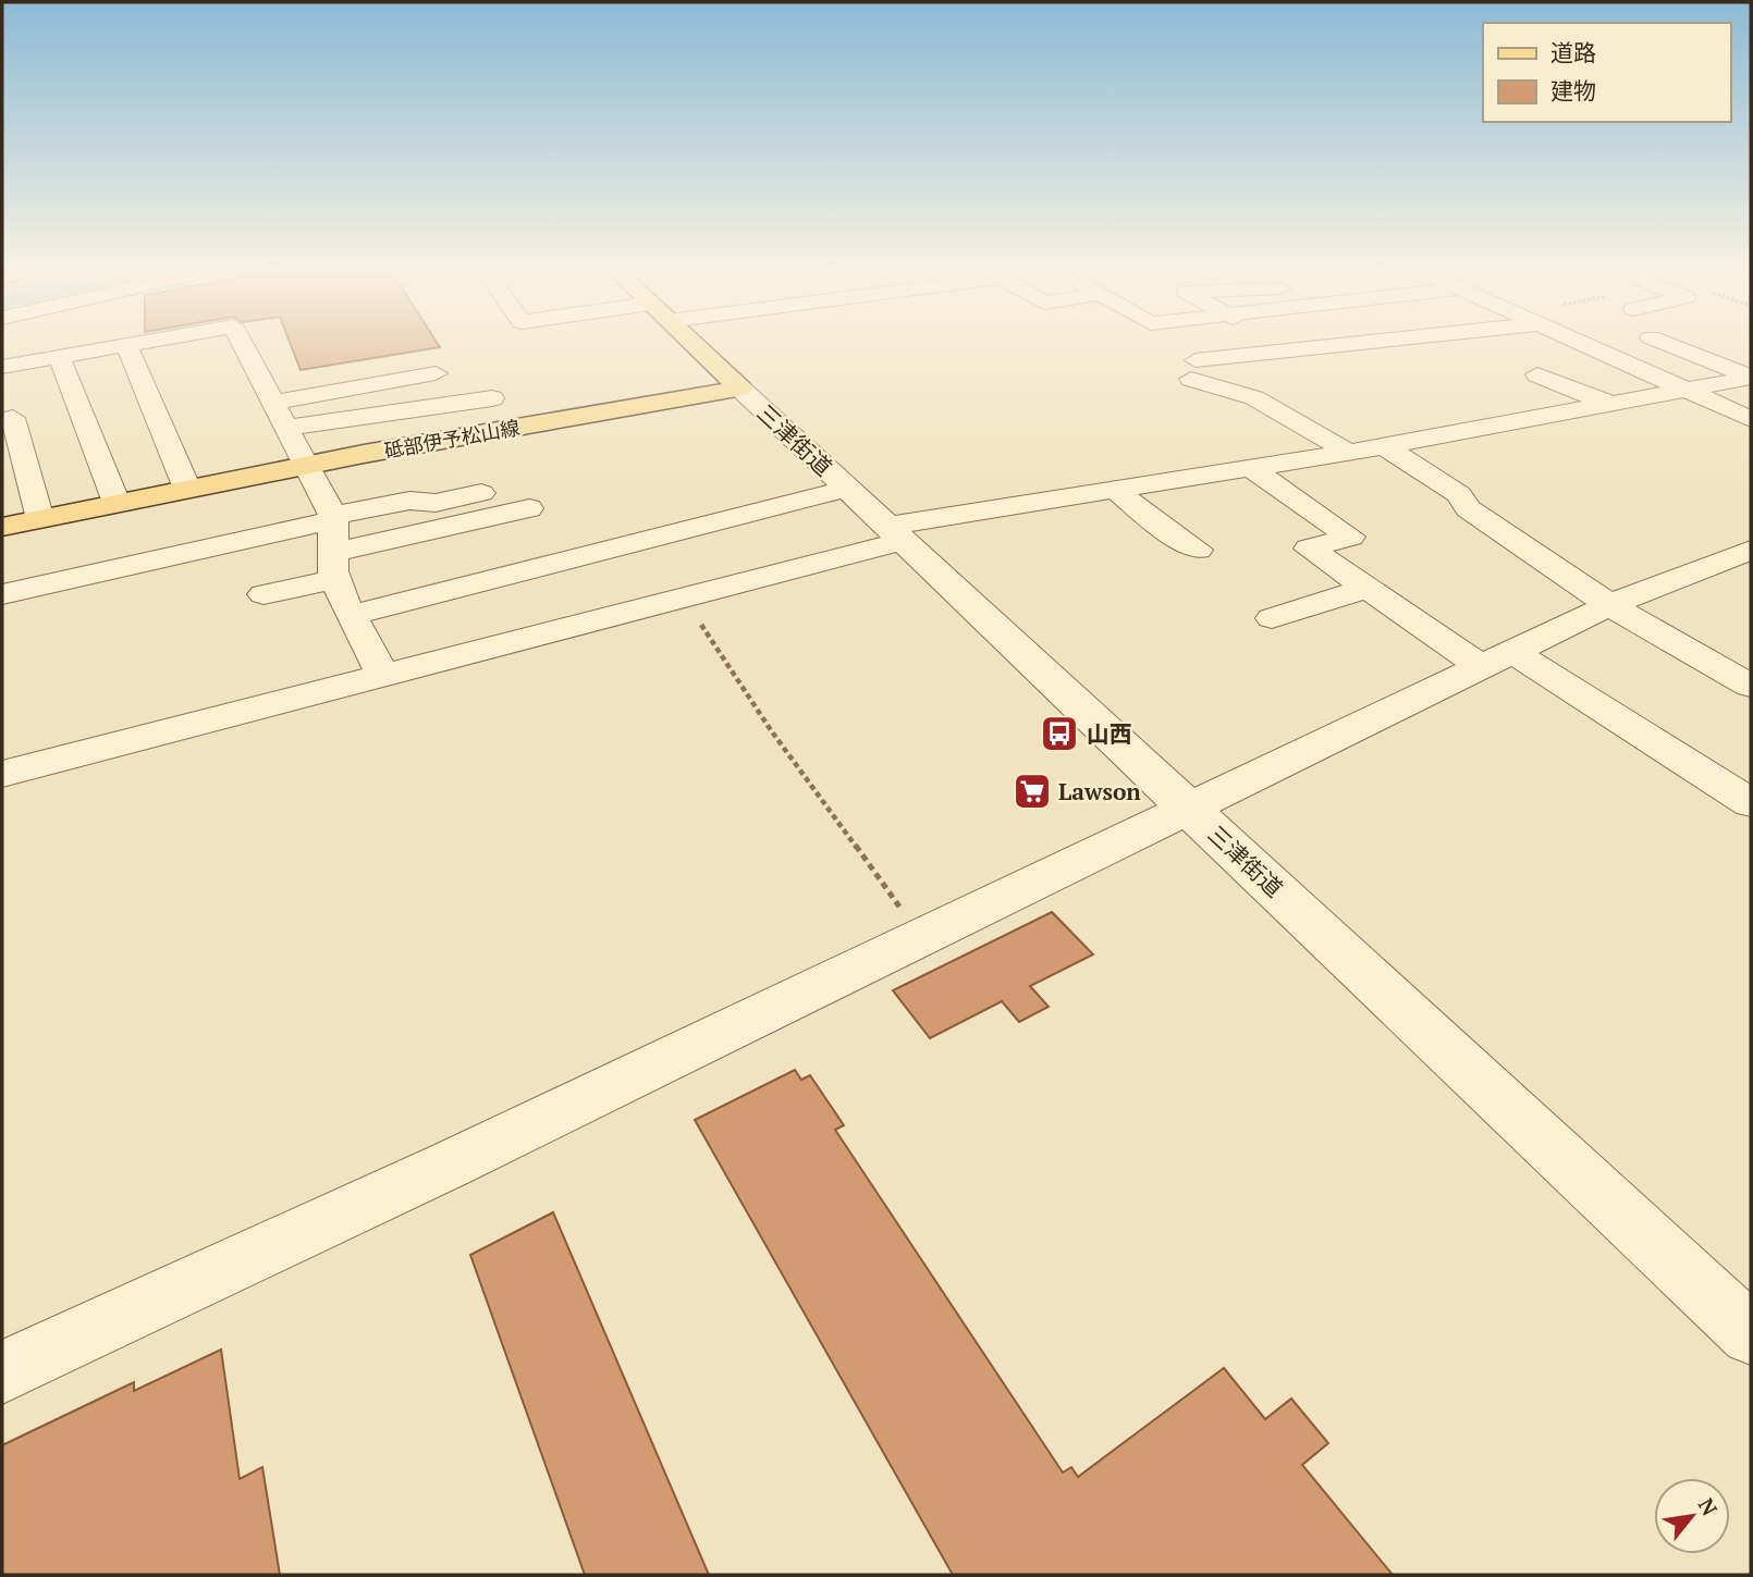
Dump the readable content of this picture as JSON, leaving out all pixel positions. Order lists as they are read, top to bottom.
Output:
{
  "streets": {
    "main road": ["砥部伊予松山線"],
    "street": ["三津街道"]
  },
  "crossings": [
    ["砥部伊予松山線", "三津街道"]
  ],
  "places": {
    "bus stop": ["山西"],
    "supermarket": ["Lawson"]
  },
  "legend": ["道路", "建物"],
  "north": "top right"
}
